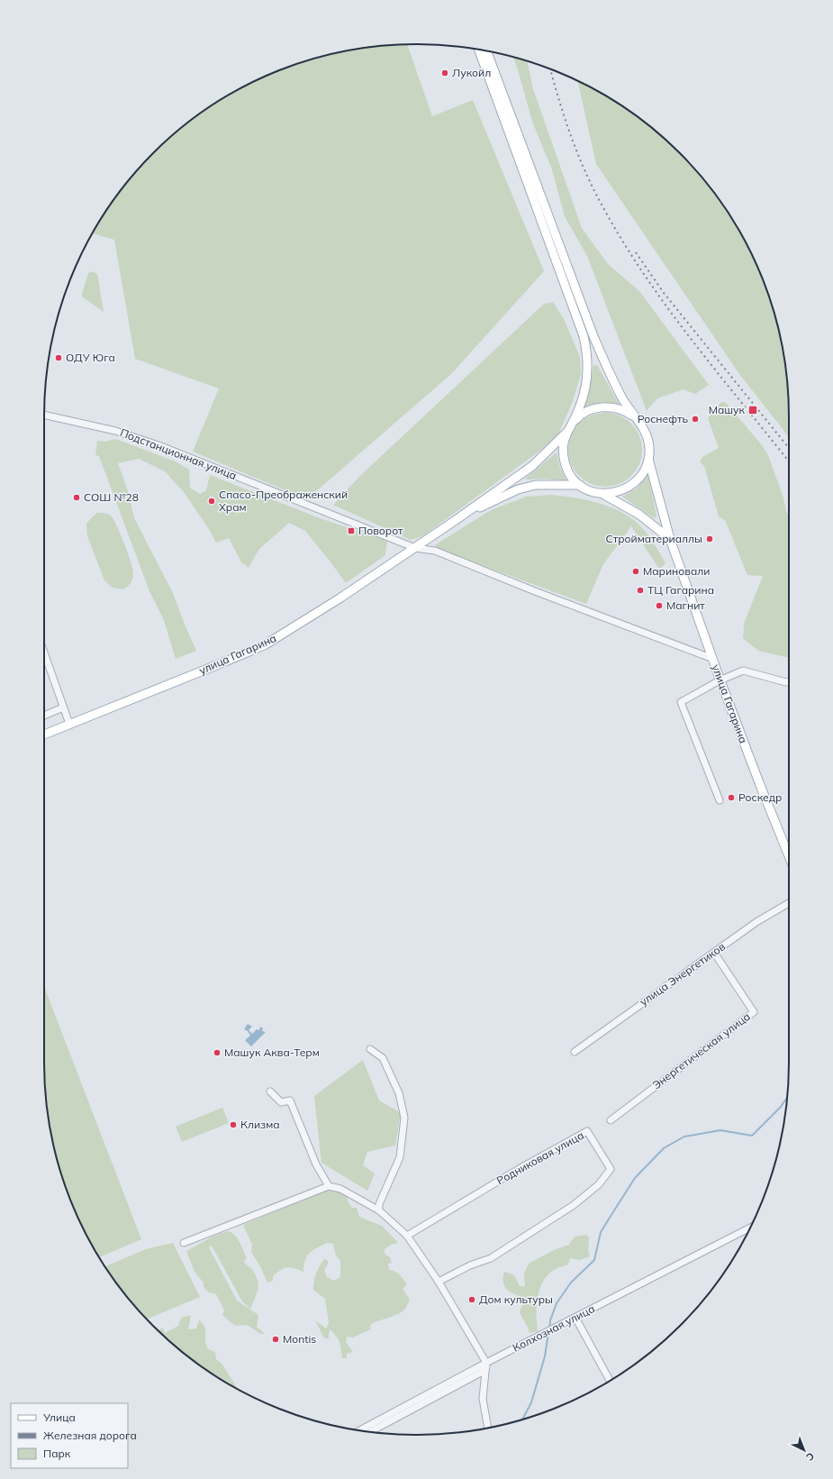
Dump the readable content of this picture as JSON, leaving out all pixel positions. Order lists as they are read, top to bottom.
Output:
{
  "streets": {
    "main road": ["улица Гагарина"],
    "street": [
      "Подстанционная улица",
      "улица Энергетиков",
      "Энергетическая улица",
      "Родниковая улица",
      "Колхозная улица"
    ]
  },
  "crossings": [
    ["Подстанционная улица", "улица Гагарина"],
    ["улица Энергетиков", "Энергетическая улица"]
  ],
  "places": {
    "other": [
      "Лукойл",
      "ОДУ Юга",
      "Роснефть",
      "СОШ №28",
      "Спасо-Преображенский Храм",
      "Стройматериаллы",
      "Мариновали",
      "ТЦ Гагарина",
      "Магнит",
      "Роскедр",
      "Машук Аква-Терм",
      "Клизма",
      "Дом культуры",
      "Montis"
    ],
    "transit": ["Машук", "Поворот"]
  },
  "legend": ["Улица", "Железная дорога", "Парк"],
  "north": "bottom right"
}
